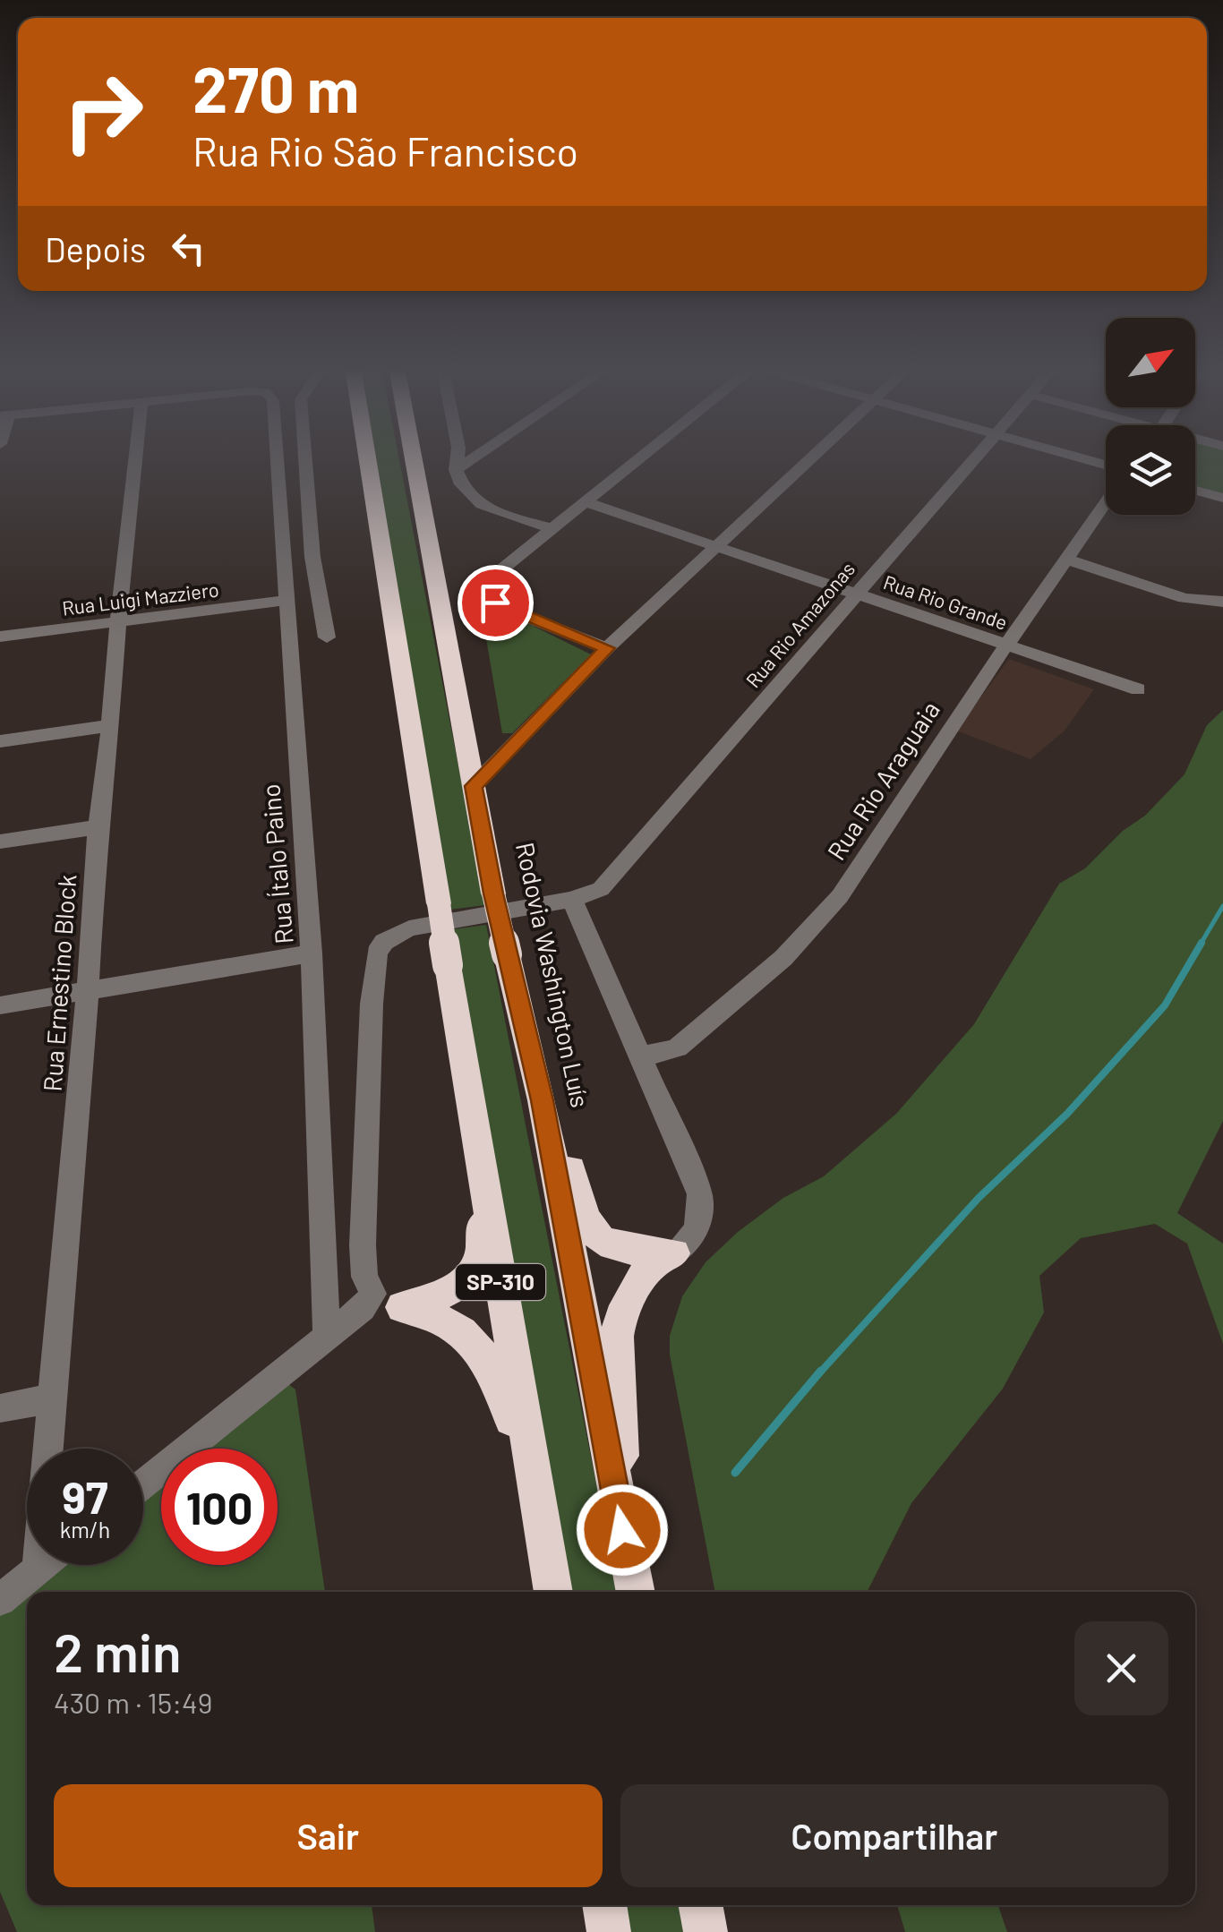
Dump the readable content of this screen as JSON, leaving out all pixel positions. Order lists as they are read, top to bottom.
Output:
{
  "streets": {
    "highway": ["Rodovia Washington Luís", "SP-310"],
    "street": [
      "Rua Luigi Mazziero",
      "Rua Rio Grande",
      "Rua Rio Amazonas",
      "Rua Rio Araguaia",
      "Rua Ítalo Paino",
      "Rua Ernestino Block"
    ]
  },
  "crossings": [
    ["Rua Luigi Mazziero", "Rua Ítalo Paino"],
    ["Rua Luigi Mazziero", "Rua Ernestino Block"],
    ["Rua Rio Grande", "Rua Rio Amazonas"],
    ["Rua Rio Grande", "Rua Rio Araguaia"]
  ],
  "north": "top right",
  "page": {
    "turn": ["270 m", "Rua Rio São Francisco"],
    "then": "Depois",
    "speed": "97 km/h",
    "limit": "100",
    "heading": ["2 min", "430 m · 15:49"],
    "buttons": ["Sair", "Compartilhar"]
  }
}
